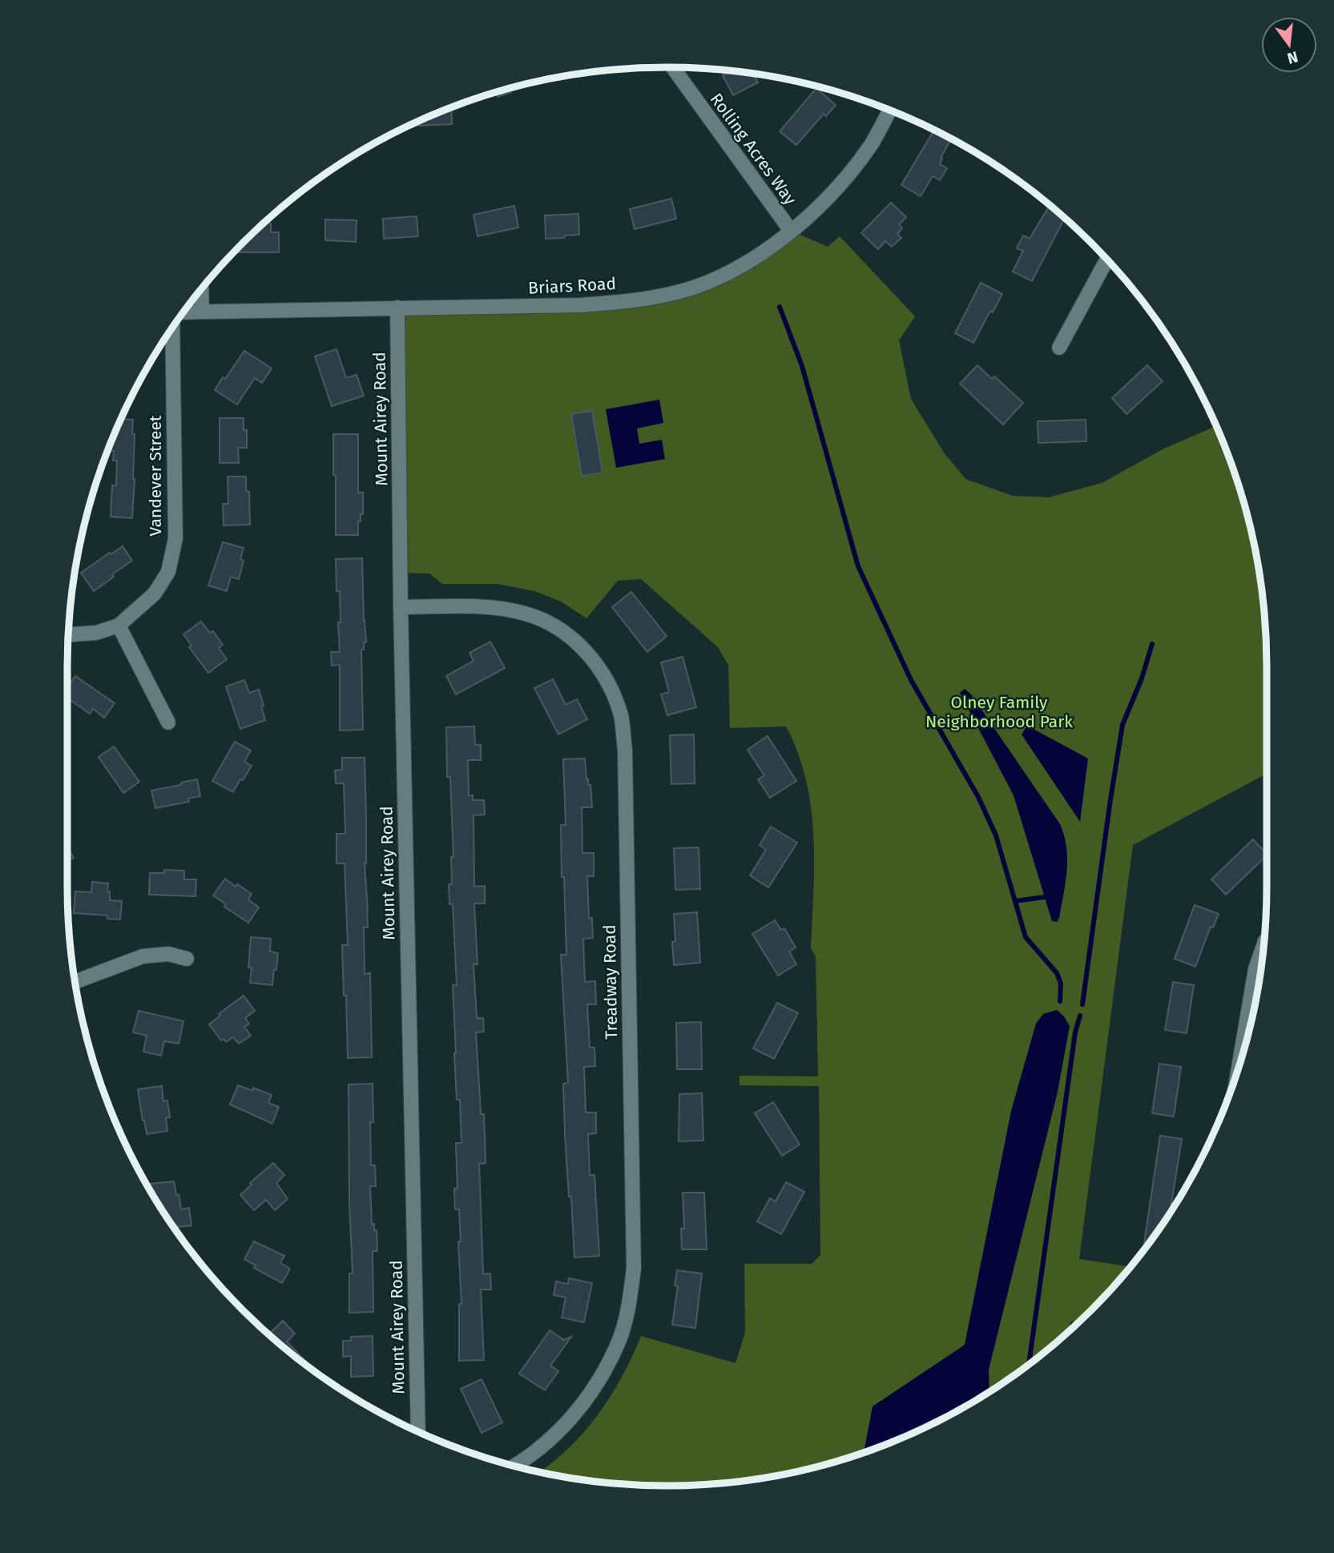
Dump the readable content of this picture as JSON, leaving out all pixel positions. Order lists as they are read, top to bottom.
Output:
{
  "streets": {
    "street": [
      "Rolling Acres Way",
      "Briars Road",
      "Mount Airey Road",
      "Vandever Street",
      "Treadway Road"
    ]
  },
  "crossings": [
    ["Rolling Acres Way", "Briars Road"],
    ["Briars Road", "Mount Airey Road"],
    ["Mount Airey Road", "Treadway Road"]
  ],
  "parks": ["Olney Family Neighborhood Park"],
  "north": "bottom"
}
